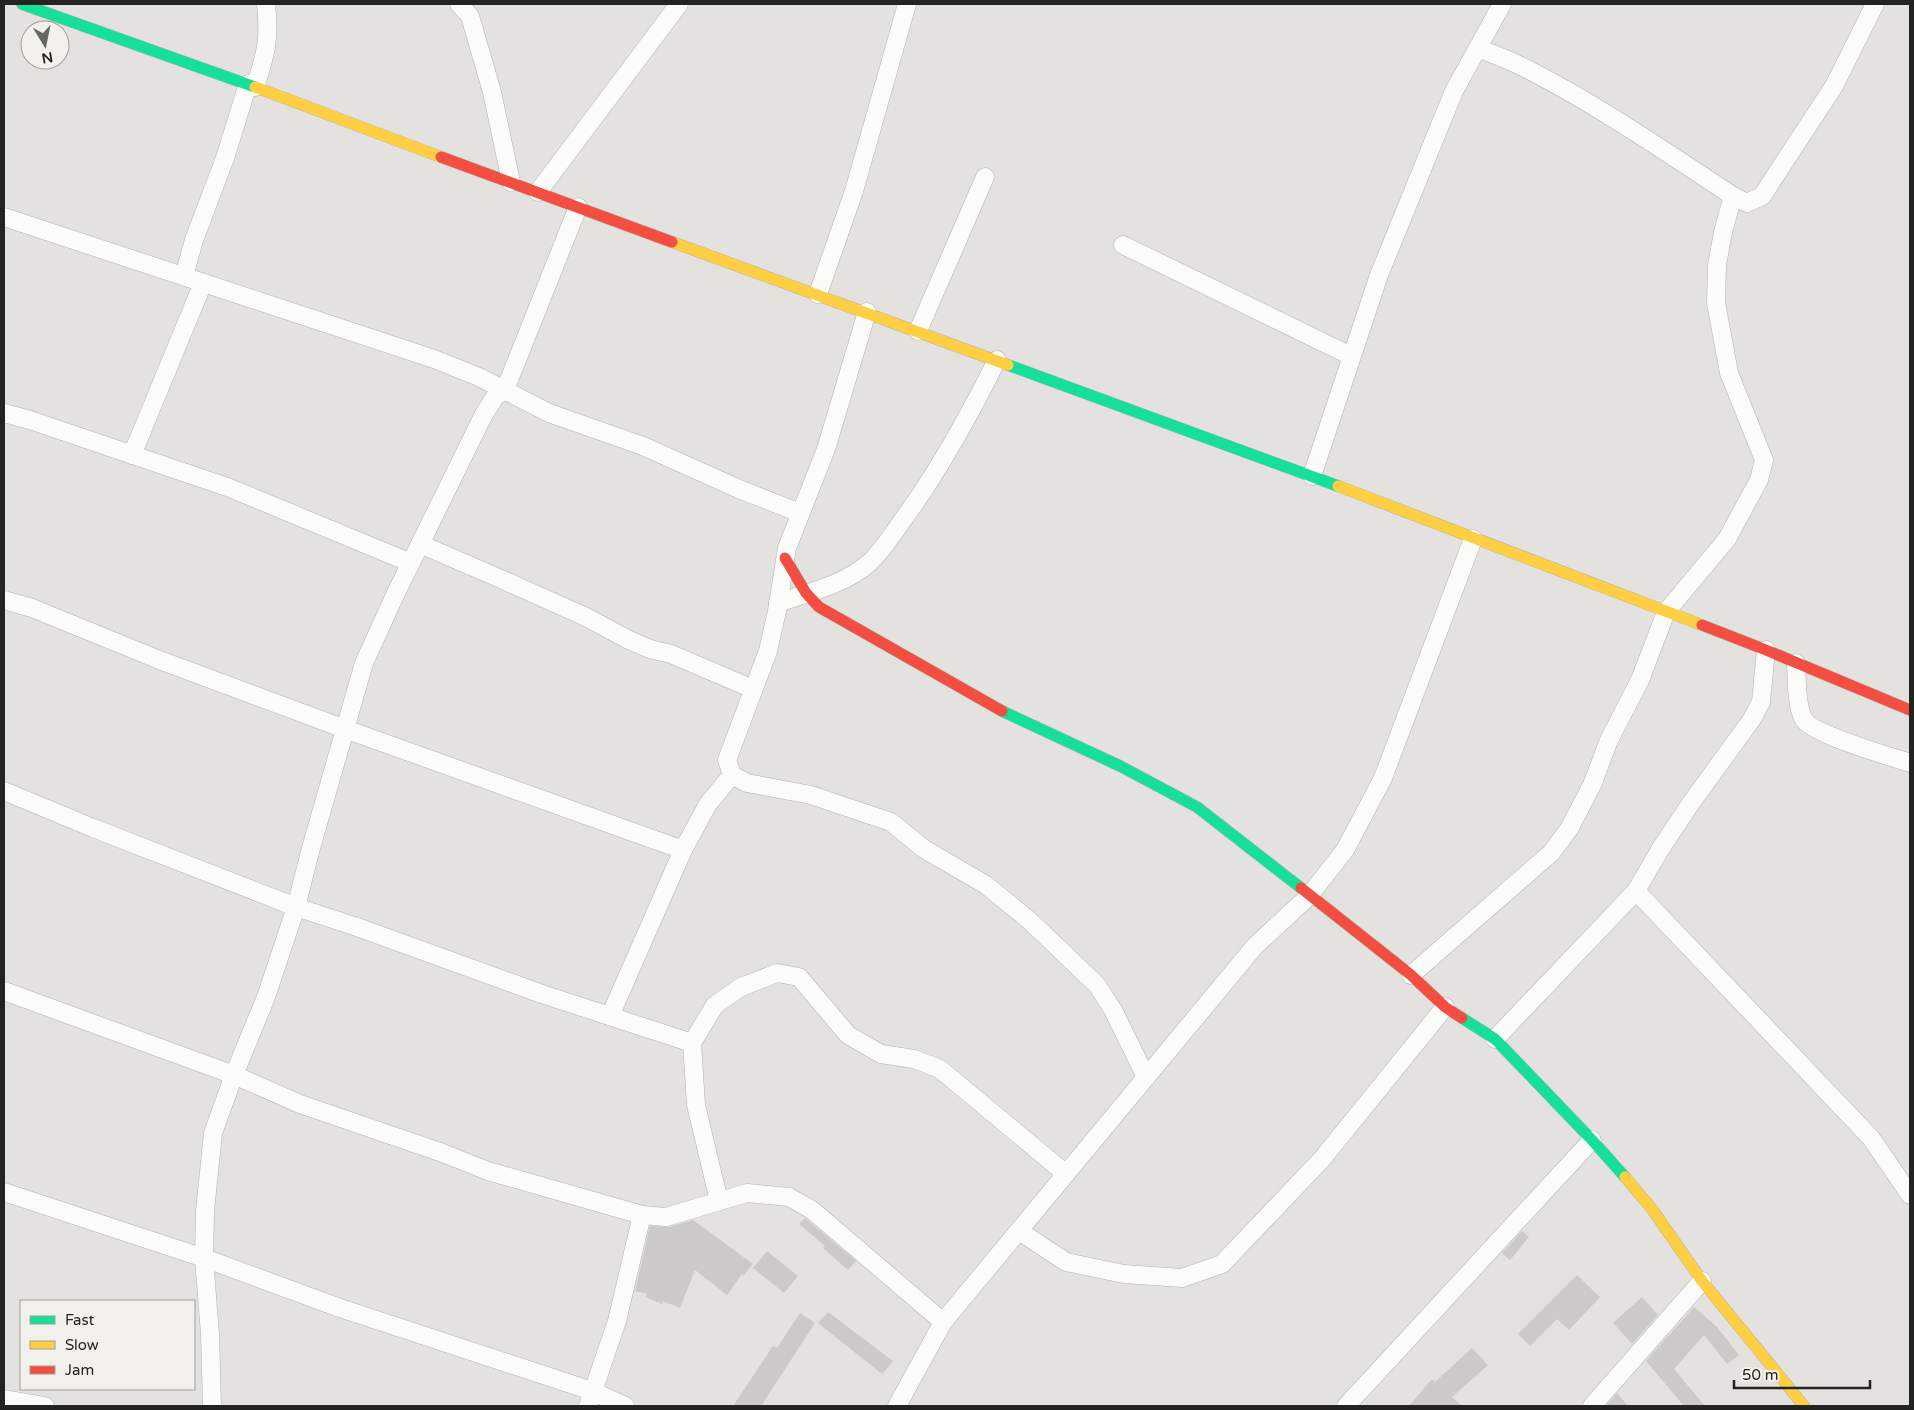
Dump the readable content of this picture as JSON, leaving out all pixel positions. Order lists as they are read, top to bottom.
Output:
{
  "legend": ["Fast", "Slow", "Jam"],
  "scale_bar": "50 m",
  "north": "bottom"
}
